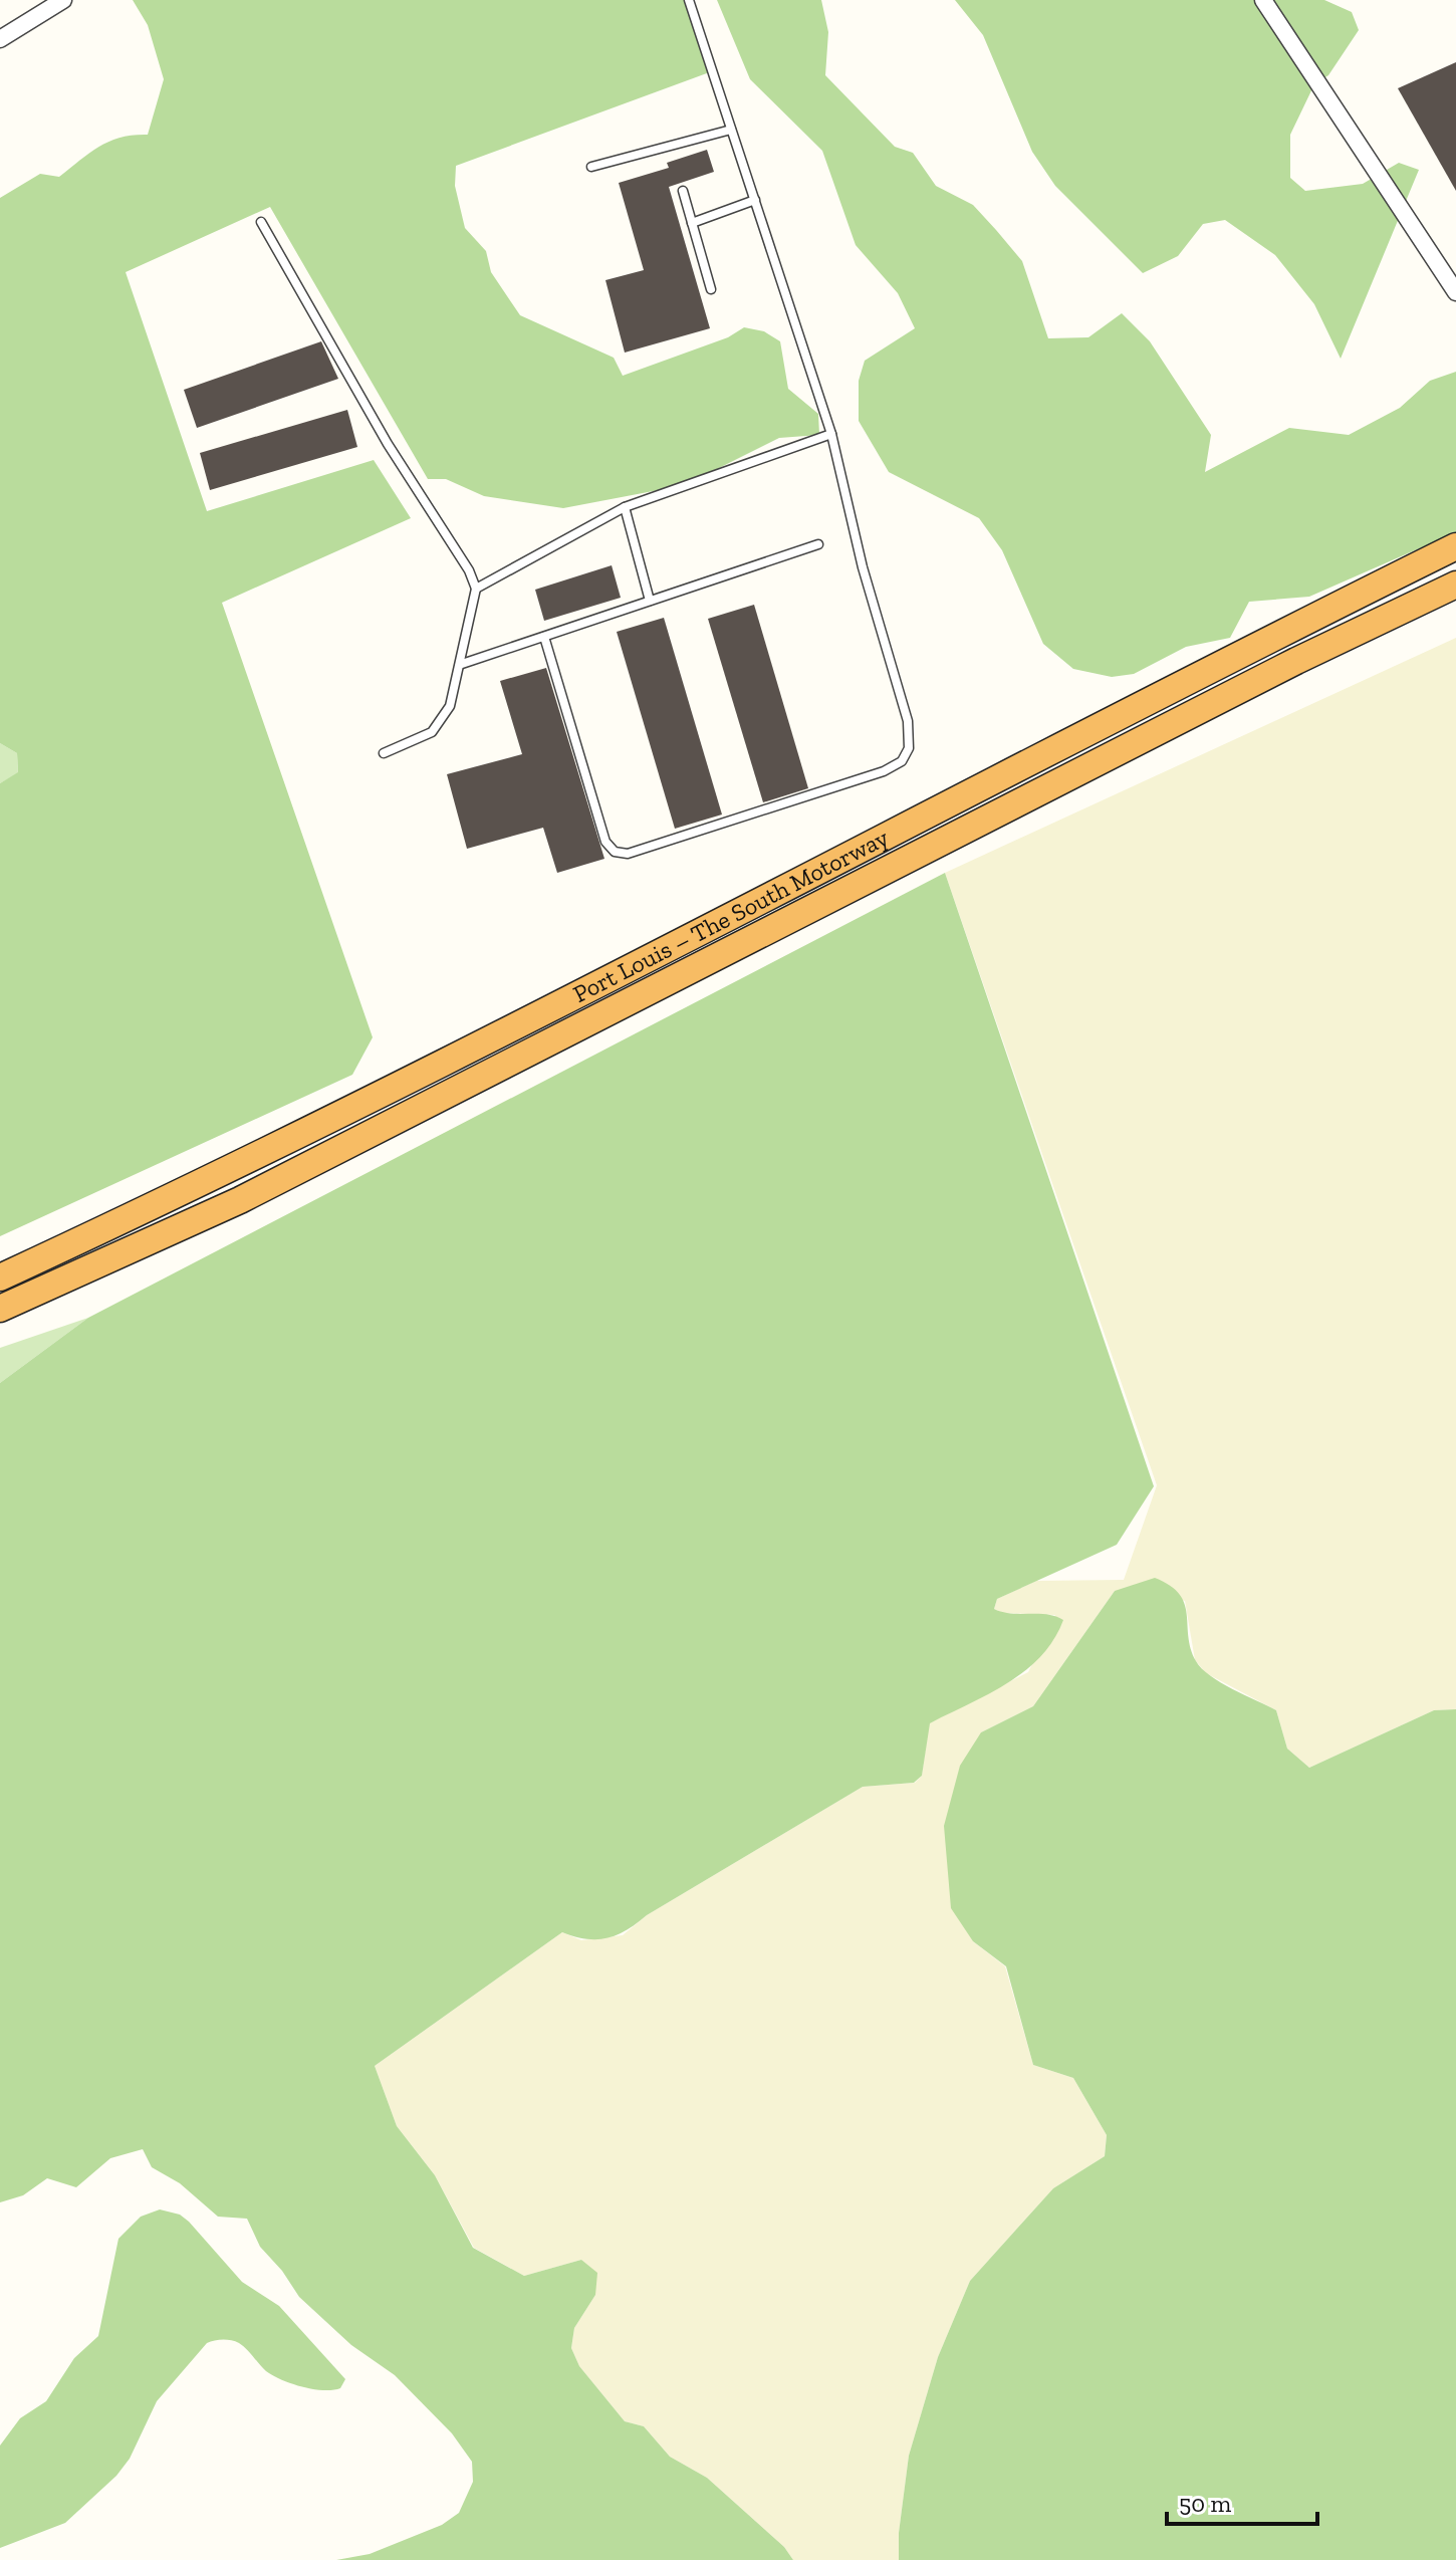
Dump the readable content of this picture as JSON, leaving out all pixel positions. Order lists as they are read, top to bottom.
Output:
{
  "streets": {
    "highway": ["Port Louis – The South Motorway"]
  },
  "scale_bar": "50 m"
}
